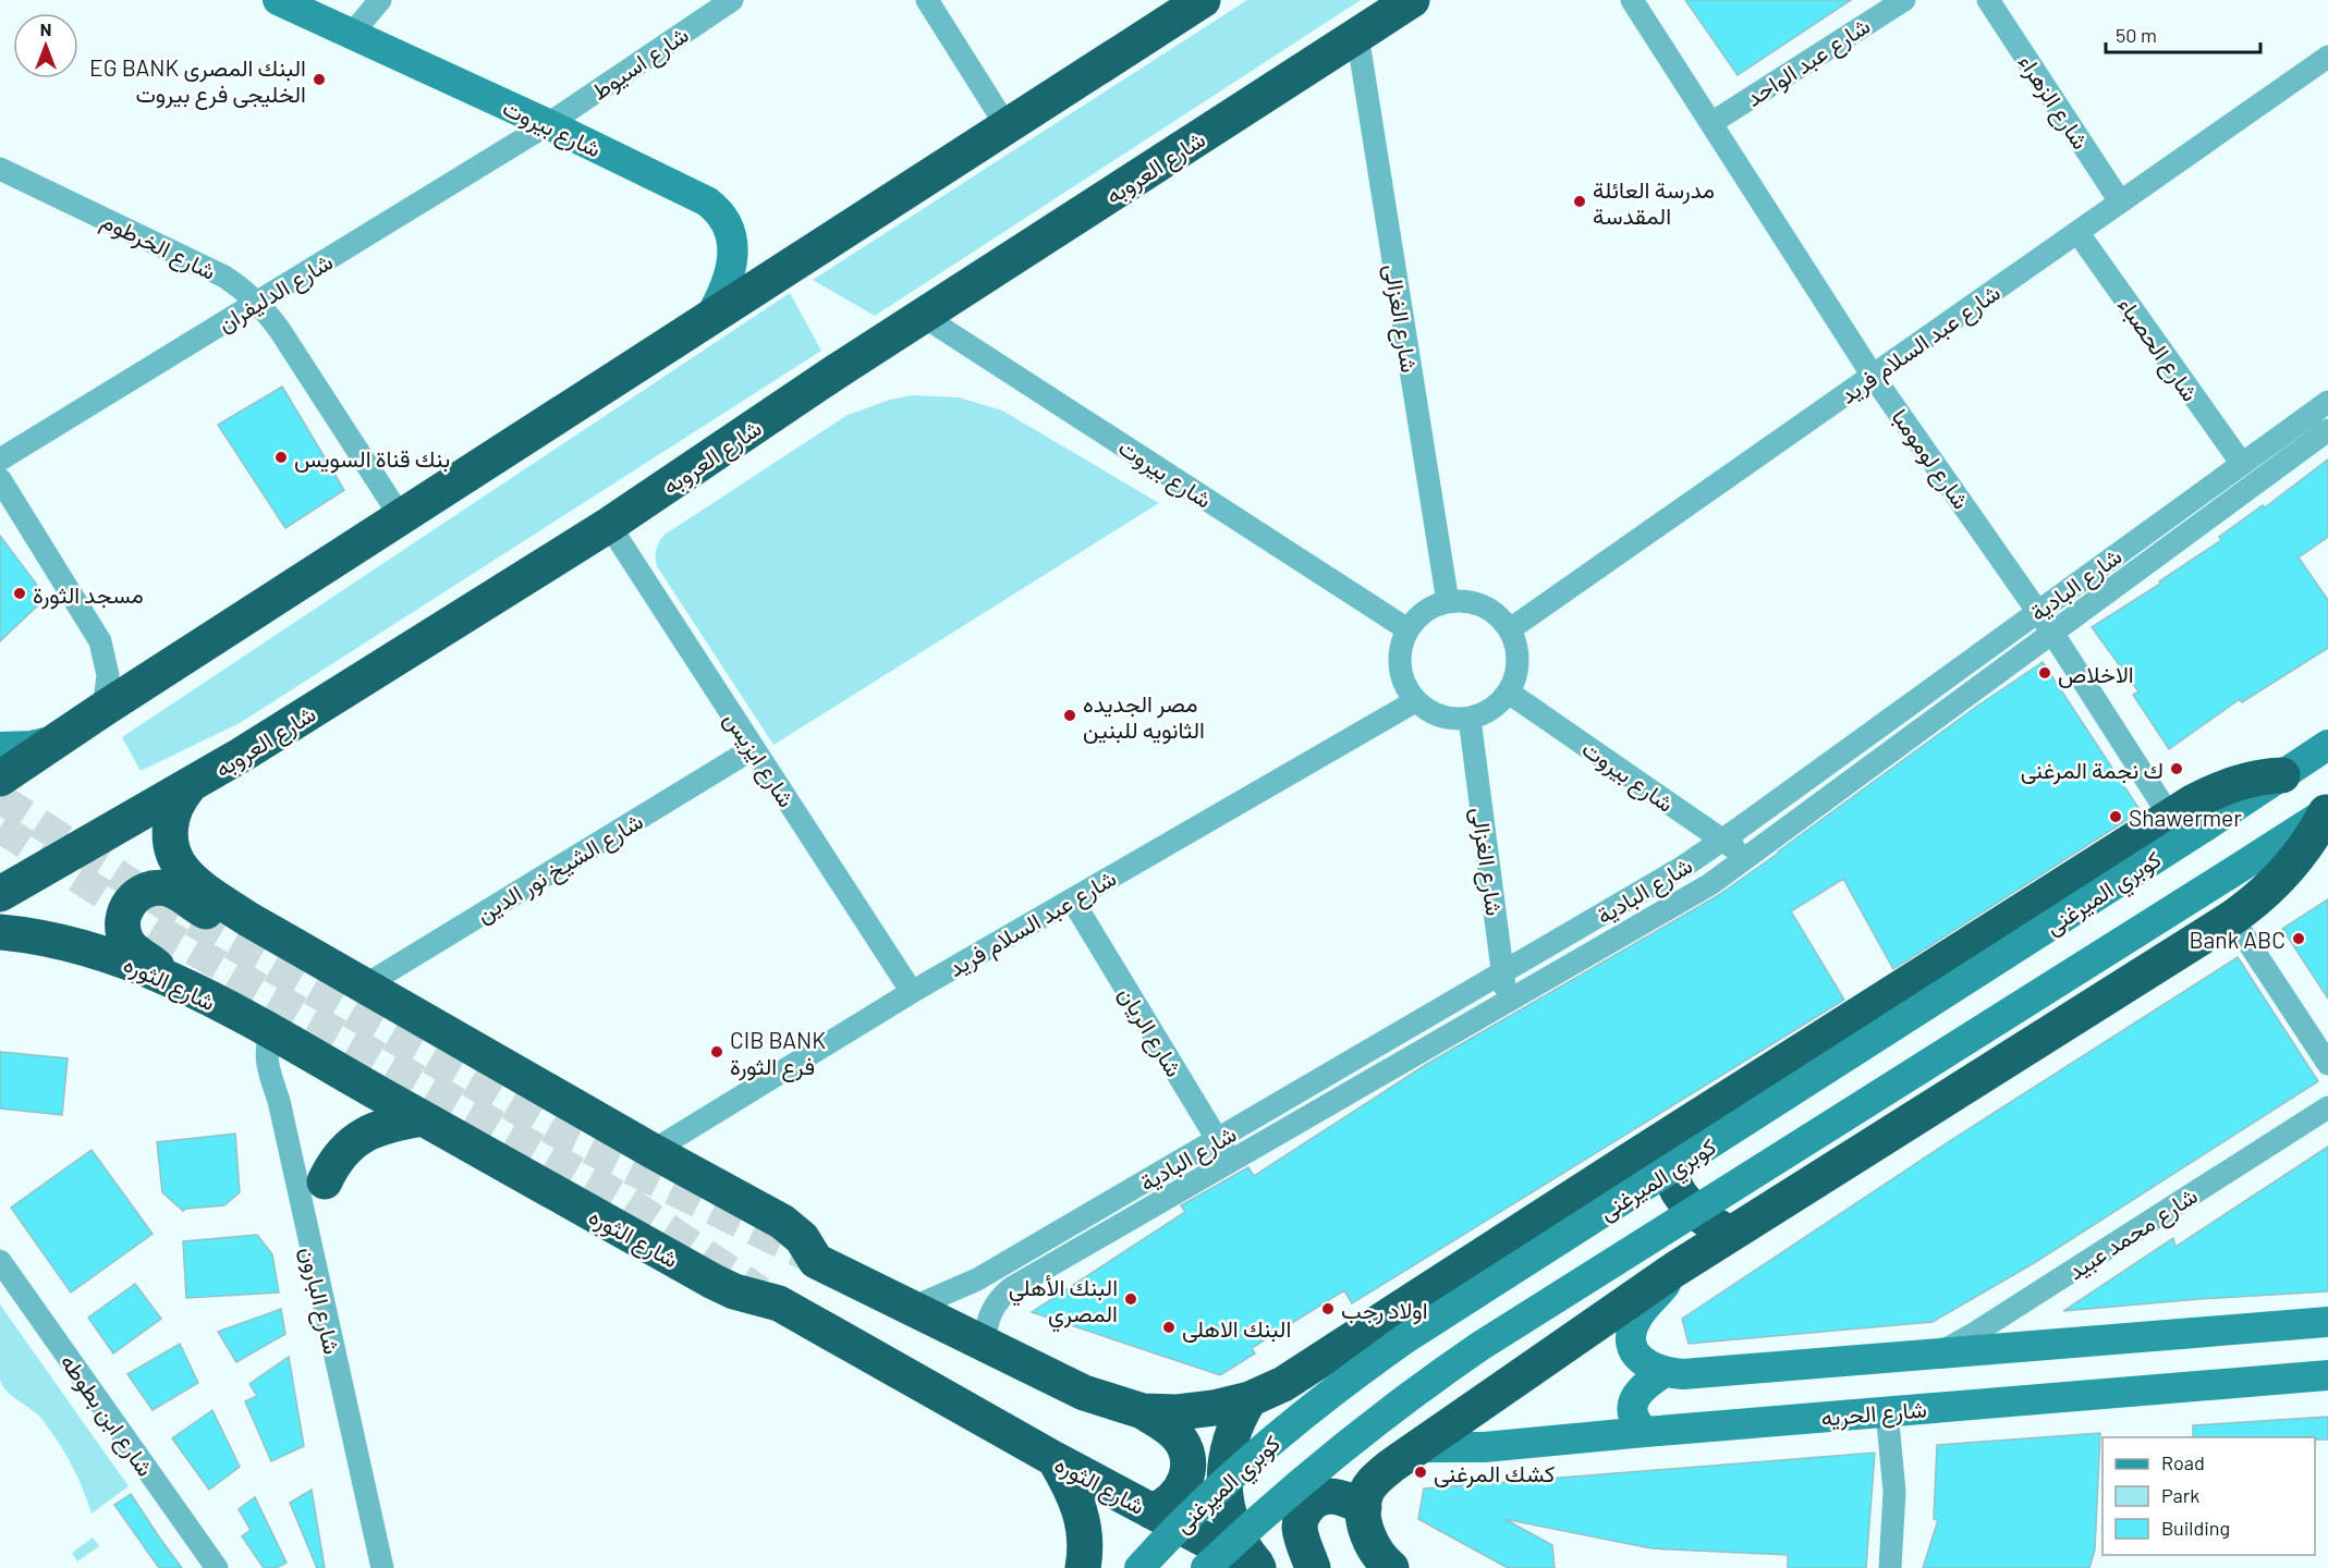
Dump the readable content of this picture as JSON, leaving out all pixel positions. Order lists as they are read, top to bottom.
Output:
{
  "streets": {
    "highway": ["شارع العروبه", "شارع الثوره"],
    "main road": ["شارع بيروت", "كوبري الميرغنى", "شارع الحريه"],
    "street": [
      "شارع عبد الواحد",
      "شارع اسيوط",
      "شارع الزهراء",
      "شارع الخرطوم",
      "شارع الدليفران",
      "شارع الغزالى",
      "شارع عبد السلام فريد",
      "شارع الحصباء",
      "شارع لومومبا",
      "شارع البادية",
      "شارع ايزيس",
      "شارع الشيخ نور الدين",
      "شارع الريان",
      "شارع محمد عبيد",
      "شارع البارون",
      "شارع ابن بطوطه"
    ]
  },
  "crossings": [
    ["شارع عبد الواحد", "شارع لومومبا"],
    ["شارع اسيوط", "شارع بيروت"],
    ["شارع اسيوط", "شارع الدليفران"],
    ["شارع الزهراء", "شارع عبد السلام فريد"],
    ["شارع بيروت", "شارع العروبه"],
    ["شارع بيروت", "شارع الدليفران"],
    ["شارع بيروت", "شارع الغزالى"],
    ["شارع بيروت", "شارع عبد السلام فريد"],
    ["شارع بيروت", "شارع البادية"],
    ["شارع العروبه", "شارع الغزالى"],
    ["شارع العروبه", "شارع ايزيس"],
    ["شارع الخرطوم", "شارع الدليفران"],
    ["شارع الغزالى", "شارع عبد السلام فريد"],
    ["شارع الغزالى", "شارع البادية"],
    ["شارع عبد السلام فريد", "شارع الحصباء"],
    ["شارع عبد السلام فريد", "شارع لومومبا"],
    ["شارع عبد السلام فريد", "شارع ايزيس"],
    ["شارع عبد السلام فريد", "شارع الريان"],
    ["شارع الحصباء", "شارع البادية"],
    ["شارع لومومبا", "شارع البادية"],
    ["شارع البادية", "شارع الريان"],
    ["شارع ايزيس", "شارع الشيخ نور الدين"],
    ["شارع الثوره", "شارع البارون"]
  ],
  "places": [
    "EG BANK البنك المصرى الخليجى فرع بيروت",
    "مدرسة العائلة المقدسة",
    "بنك قناة السويس",
    "مسجد الثورة",
    "الاخلاص",
    "مصر الجديده الثانويه للبنين",
    "ك نجمة المرغنى",
    "Shawermer",
    "Bank ABC",
    "CIB BANK فرع الثورة",
    "البنك الأهلي المصري",
    "اولاد رجب",
    "البنك الاهلى",
    "كشك المرغنى"
  ],
  "legend": ["Road", "Park", "Building"],
  "scale_bar": "50 m",
  "north": "top"
}
